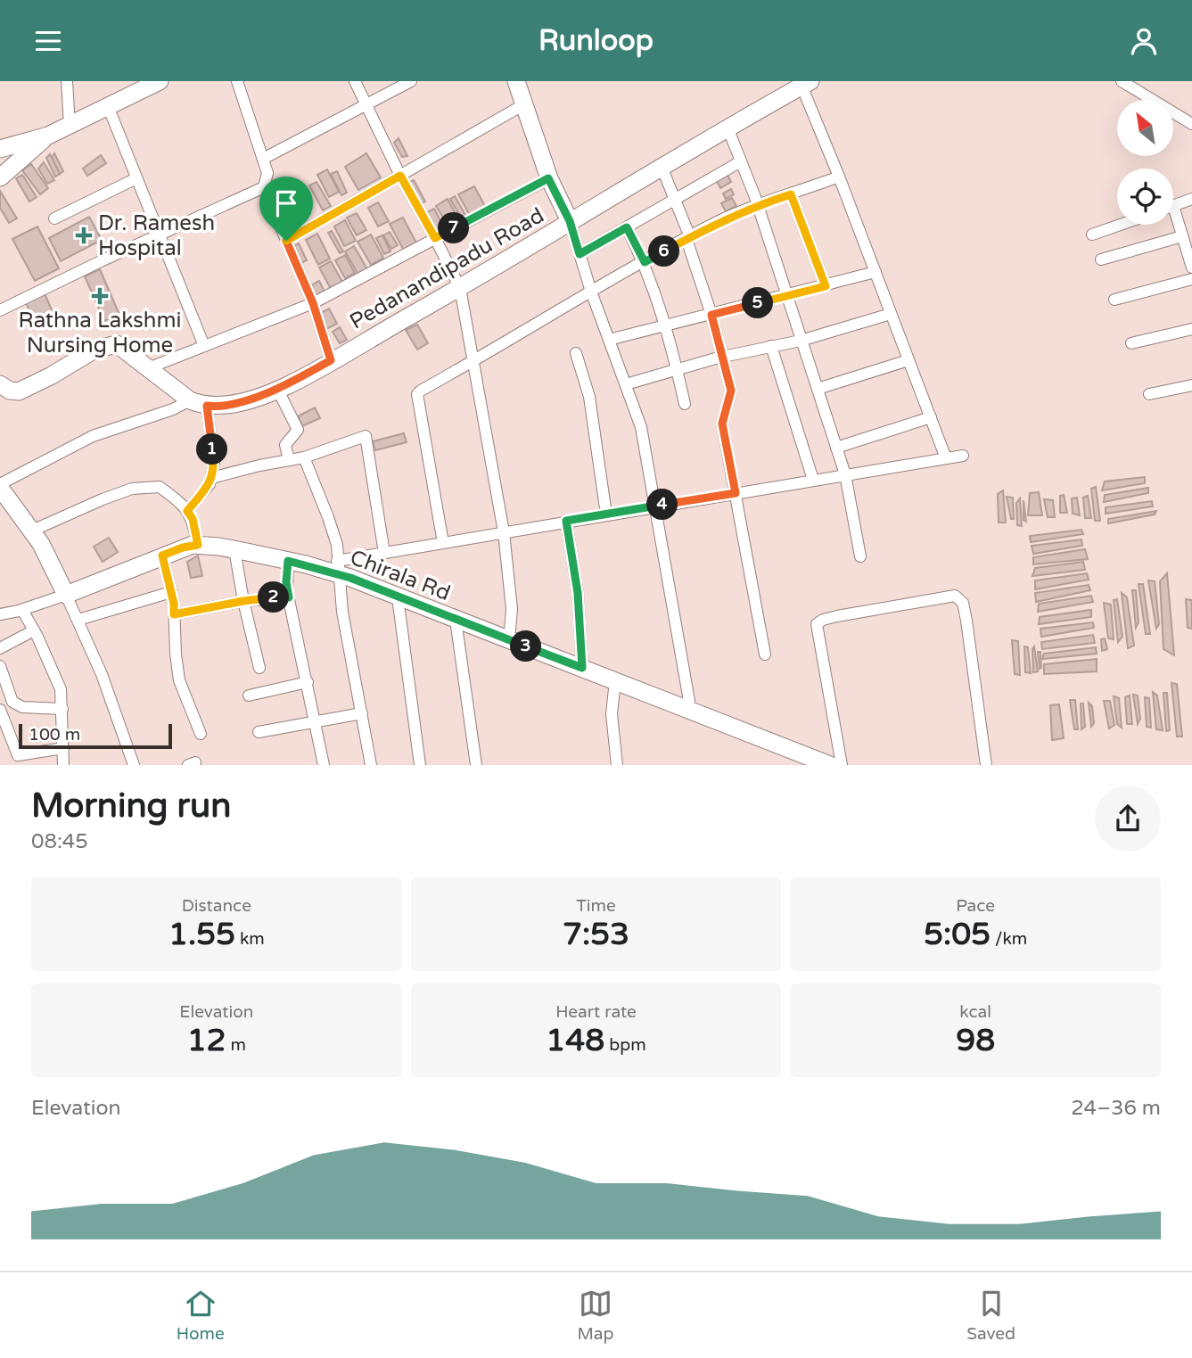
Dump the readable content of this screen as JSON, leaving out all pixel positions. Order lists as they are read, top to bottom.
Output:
{
  "streets": {
    "main road": ["Pedanandipadu Road", "Chirala Rd"]
  },
  "places": {
    "health": ["Dr. Ramesh Hospital", "Rathna Lakshmi Nursing Home"]
  },
  "scale_bar": "100 m",
  "north": "top left",
  "page": {
    "header": "Runloop",
    "pins": [
      "7",
      "6",
      "5",
      "1",
      "4",
      "2",
      "3"
    ],
    "scale": "100 m",
    "heading": ["Morning run", "08:45"],
    "stats": [
      ["Distance", "1.55 km"],
      ["Time", "7:53"],
      ["Pace", "5:05 /km"],
      ["Elevation", "12 m"],
      ["Heart rate", "148 bpm"],
      ["kcal", "98"]
    ],
    "chart": ["Elevation", "24–36 m"],
    "tabs": ["Home", "Map", "Saved"]
  }
}
